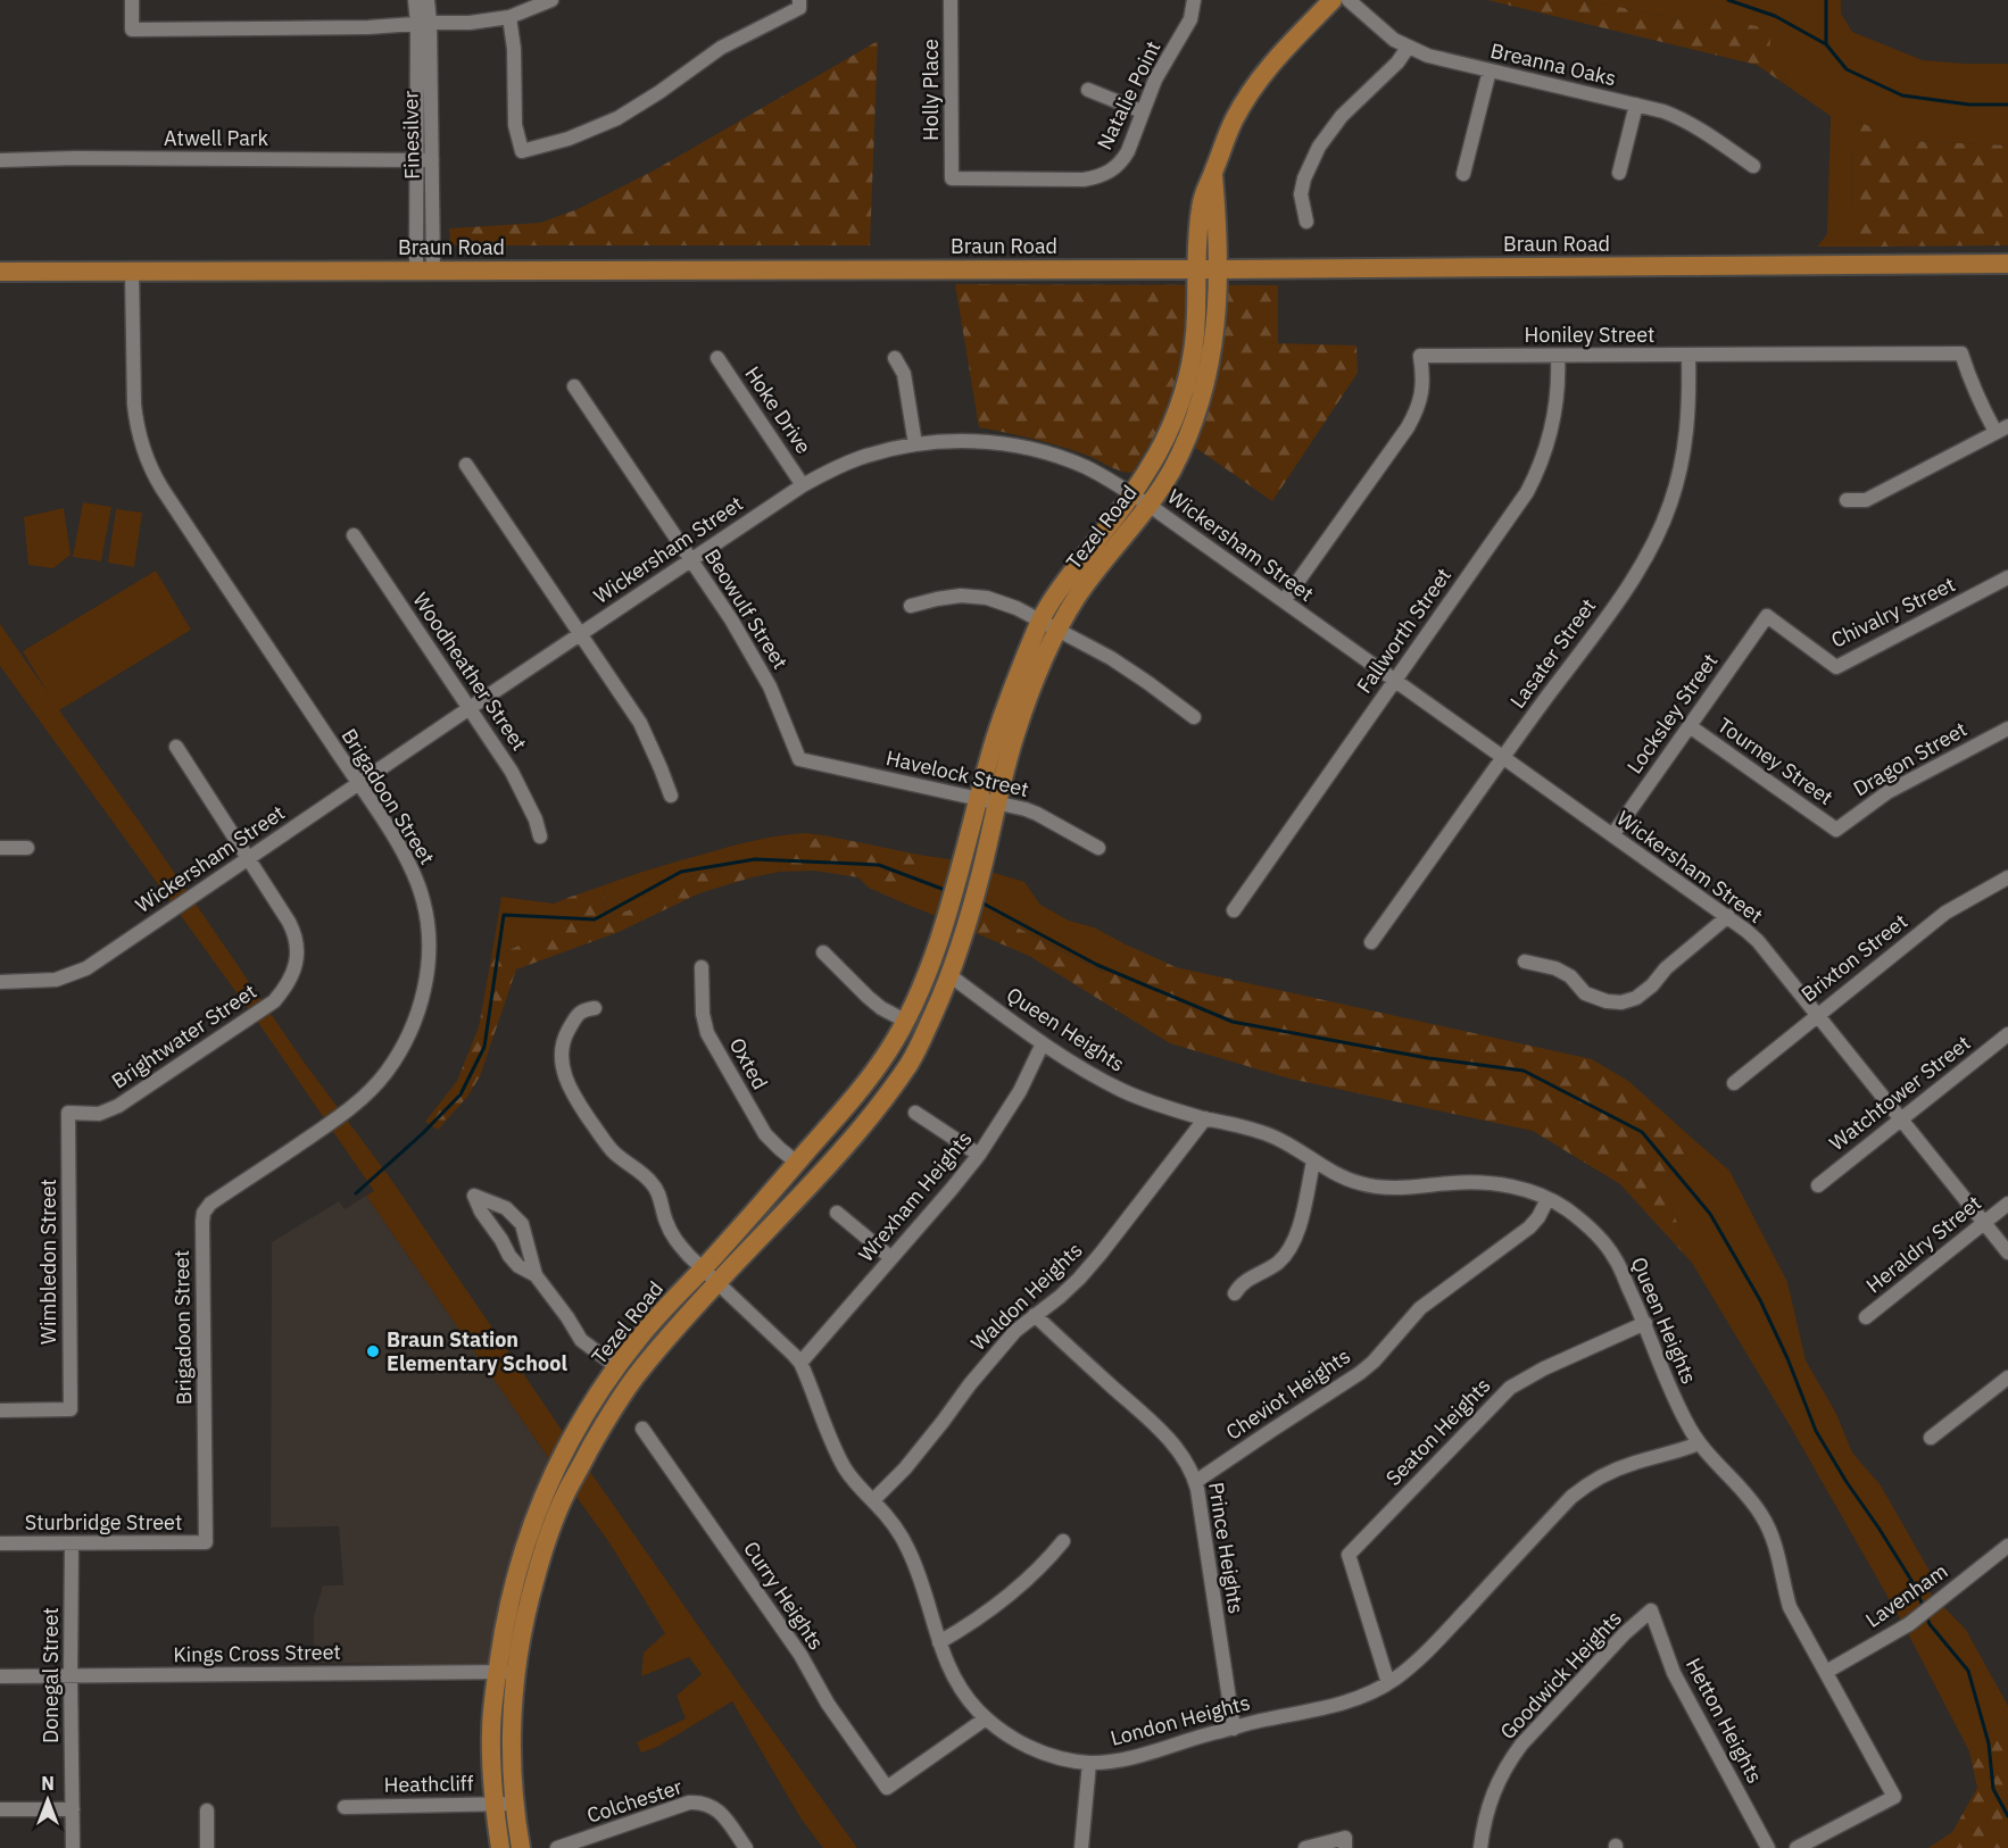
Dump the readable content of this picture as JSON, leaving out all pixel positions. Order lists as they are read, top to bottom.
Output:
{
  "streets": {
    "main road": ["Braun Road", "Tezel Road"],
    "street": [
      "Breanna Oaks",
      "Holly Place",
      "Natalie Point",
      "Finesilver",
      "Atwell Park",
      "Honiley Street",
      "Hoke Drive",
      "Wickersham Street",
      "Beowulf Street",
      "Chivalry Street",
      "Fallworth Street",
      "Lasater Street",
      "Woodheather Street",
      "Locksley Street",
      "Dragon Street",
      "Tourney Street",
      "Havelock Street",
      "Brigadoon Street",
      "Brixton Street",
      "Queen Heights",
      "Brightwater Street",
      "Oxted",
      "Watchtower Street",
      "Wrexham Heights",
      "Heraldry Street",
      "Wimbledon Street",
      "Waldon Heights",
      "Cheviot Heights",
      "Seaton Heights",
      "Sturbridge Street",
      "Prince Heights",
      "Curry Heights",
      "Lavenham",
      "Kings Cross Street",
      "Donegal Street",
      "Goodwick Heights",
      "London Heights",
      "Hetton Heights",
      "Heathcliff",
      "Colchester"
    ]
  },
  "crossings": [
    ["Holly Place", "Natalie Point"],
    ["Finesilver", "Atwell Park"],
    ["Finesilver", "Braun Road"],
    ["Braun Road", "Tezel Road"],
    ["Braun Road", "Brigadoon Street"],
    ["Honiley Street", "Wickersham Street"],
    ["Honiley Street", "Fallworth Street"],
    ["Honiley Street", "Lasater Street"],
    ["Hoke Drive", "Wickersham Street"],
    ["Tezel Road", "Wickersham Street"],
    ["Tezel Road", "Havelock Street"],
    ["Tezel Road", "Queen Heights"],
    ["Tezel Road", "Oxted"],
    ["Tezel Road", "Kings Cross Street"],
    ["Tezel Road", "London Heights"],
    ["Tezel Road", "Heathcliff"],
    ["Wickersham Street", "Beowulf Street"],
    ["Wickersham Street", "Fallworth Street"],
    ["Wickersham Street", "Lasater Street"],
    ["Wickersham Street", "Woodheather Street"],
    ["Wickersham Street", "Locksley Street"],
    ["Wickersham Street", "Brigadoon Street"],
    ["Wickersham Street", "Brixton Street"],
    ["Wickersham Street", "Brightwater Street"],
    ["Wickersham Street", "Watchtower Street"],
    ["Wickersham Street", "Heraldry Street"],
    ["Beowulf Street", "Havelock Street"],
    ["Chivalry Street", "Locksley Street"],
    ["Locksley Street", "Tourney Street"],
    ["Dragon Street", "Tourney Street"],
    ["Brigadoon Street", "Sturbridge Street"],
    ["Queen Heights", "Wrexham Heights"],
    ["Queen Heights", "Waldon Heights"],
    ["Queen Heights", "Cheviot Heights"],
    ["Queen Heights", "Seaton Heights"],
    ["Queen Heights", "Lavenham"],
    ["Queen Heights", "London Heights"],
    ["Brightwater Street", "Wimbledon Street"],
    ["Wrexham Heights", "London Heights"],
    ["Waldon Heights", "Prince Heights"],
    ["Waldon Heights", "London Heights"],
    ["Cheviot Heights", "Prince Heights"],
    ["Seaton Heights", "London Heights"],
    ["Sturbridge Street", "Donegal Street"],
    ["Prince Heights", "London Heights"],
    ["Curry Heights", "London Heights"],
    ["Kings Cross Street", "Donegal Street"],
    ["Goodwick Heights", "Hetton Heights"]
  ],
  "places": ["Braun Station Elementary School"],
  "north": "top"
}
